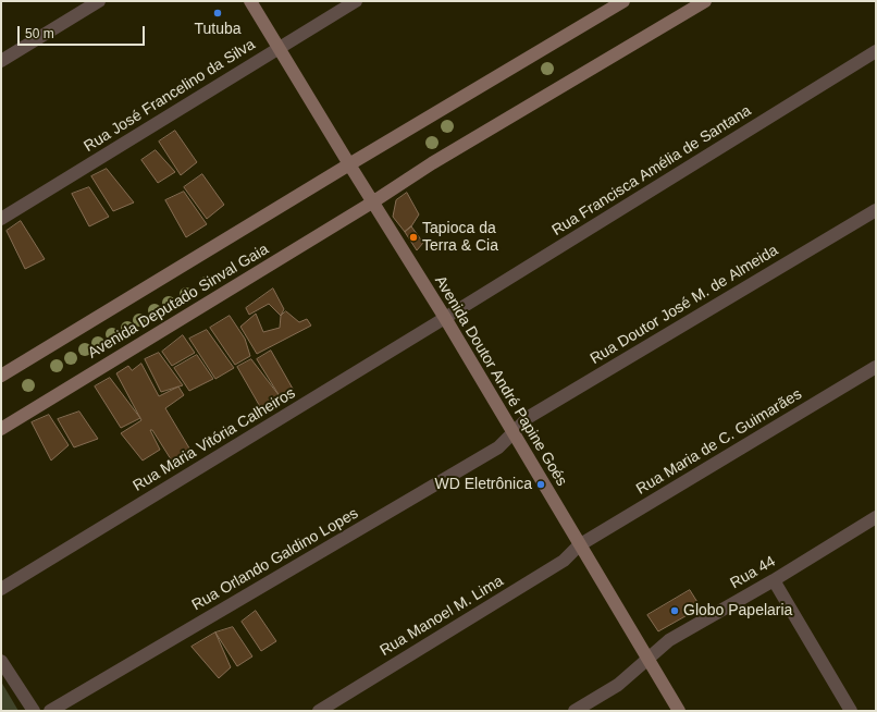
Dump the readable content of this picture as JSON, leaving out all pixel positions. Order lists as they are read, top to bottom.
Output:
{
  "streets": {
    "street": [
      "Rua José Francelino da Silva",
      "Rua Francisca Amélia de Santana",
      "Avenida Deputado Sinval Gaia",
      "Rua Doutor José M. de Almeida",
      "Avenida Doutor André Papine Goés",
      "Rua Maria Vitória Calheiros",
      "Rua Maria de C. Guimarães",
      "Rua Orlando Galdino Lopes",
      "Rua 44",
      "Rua Manoel M. Lima"
    ]
  },
  "crossings": [
    ["Rua José Francelino da Silva", "Avenida Doutor André Papine Goés"],
    ["Rua Francisca Amélia de Santana", "Avenida Doutor André Papine Goés"],
    ["Rua Francisca Amélia de Santana", "Rua Maria Vitória Calheiros"],
    ["Avenida Deputado Sinval Gaia", "Avenida Doutor André Papine Goés"],
    ["Rua Doutor José M. de Almeida", "Avenida Doutor André Papine Goés"],
    ["Rua Doutor José M. de Almeida", "Rua Orlando Galdino Lopes"],
    ["Avenida Doutor André Papine Goés", "Rua Maria Vitória Calheiros"],
    ["Avenida Doutor André Papine Goés", "Rua Maria de C. Guimarães"],
    ["Avenida Doutor André Papine Goés", "Rua Orlando Galdino Lopes"],
    ["Avenida Doutor André Papine Goés", "Rua 44"],
    ["Avenida Doutor André Papine Goés", "Rua Manoel M. Lima"],
    ["Rua Maria de C. Guimarães", "Rua Manoel M. Lima"]
  ],
  "places": [
    "Tutuba",
    "Tapioca da Terra & Cia",
    "WD Eletrônica",
    "Globo Papelaria"
  ],
  "scale_bar": "50 m"
}
